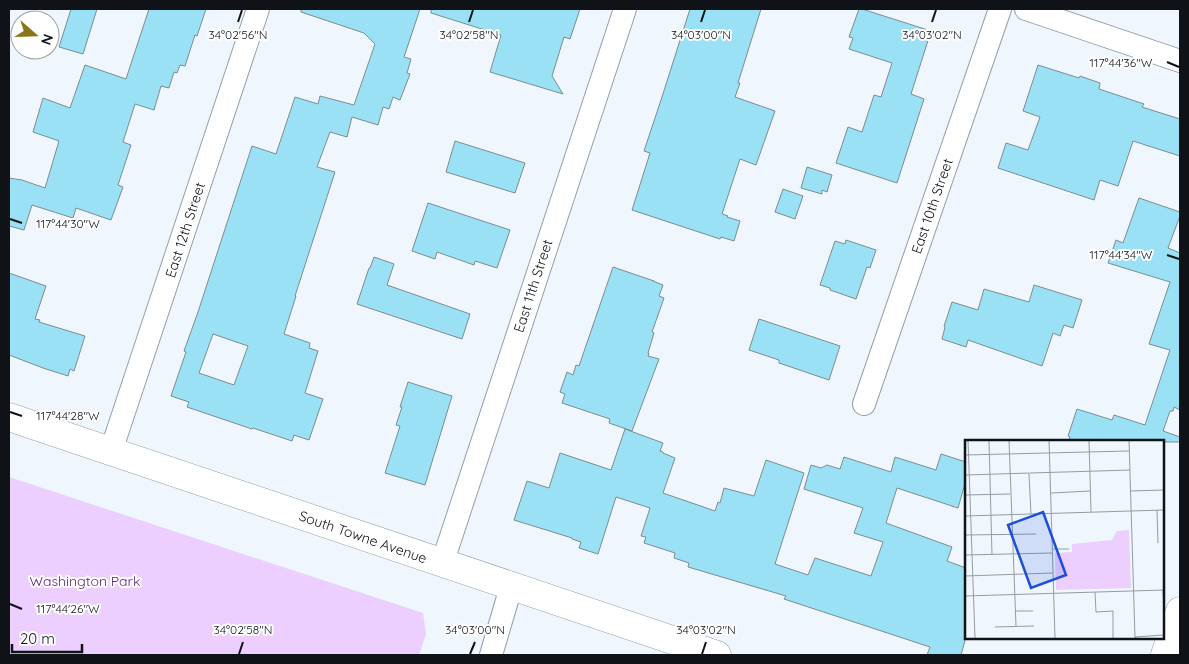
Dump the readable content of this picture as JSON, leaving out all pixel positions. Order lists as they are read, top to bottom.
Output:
{
  "streets": {
    "street": [
      "East 10th Street",
      "East 12th Street",
      "East 11th Street",
      "South Towne Avenue"
    ]
  },
  "crossings": [
    ["East 12th Street", "South Towne Avenue"],
    ["East 11th Street", "South Towne Avenue"]
  ],
  "parks": ["Washington Park"],
  "scale_bar": "20 m",
  "north": "right",
  "coordinates": [
    "34°02'56\"N",
    "34°02'58\"N",
    "34°03'00\"N",
    "34°03'02\"N",
    "117°44'36\"W",
    "117°44'30\"W",
    "117°44'34\"W",
    "117°44'28\"W",
    "117°44'26\"W"
  ]
}
